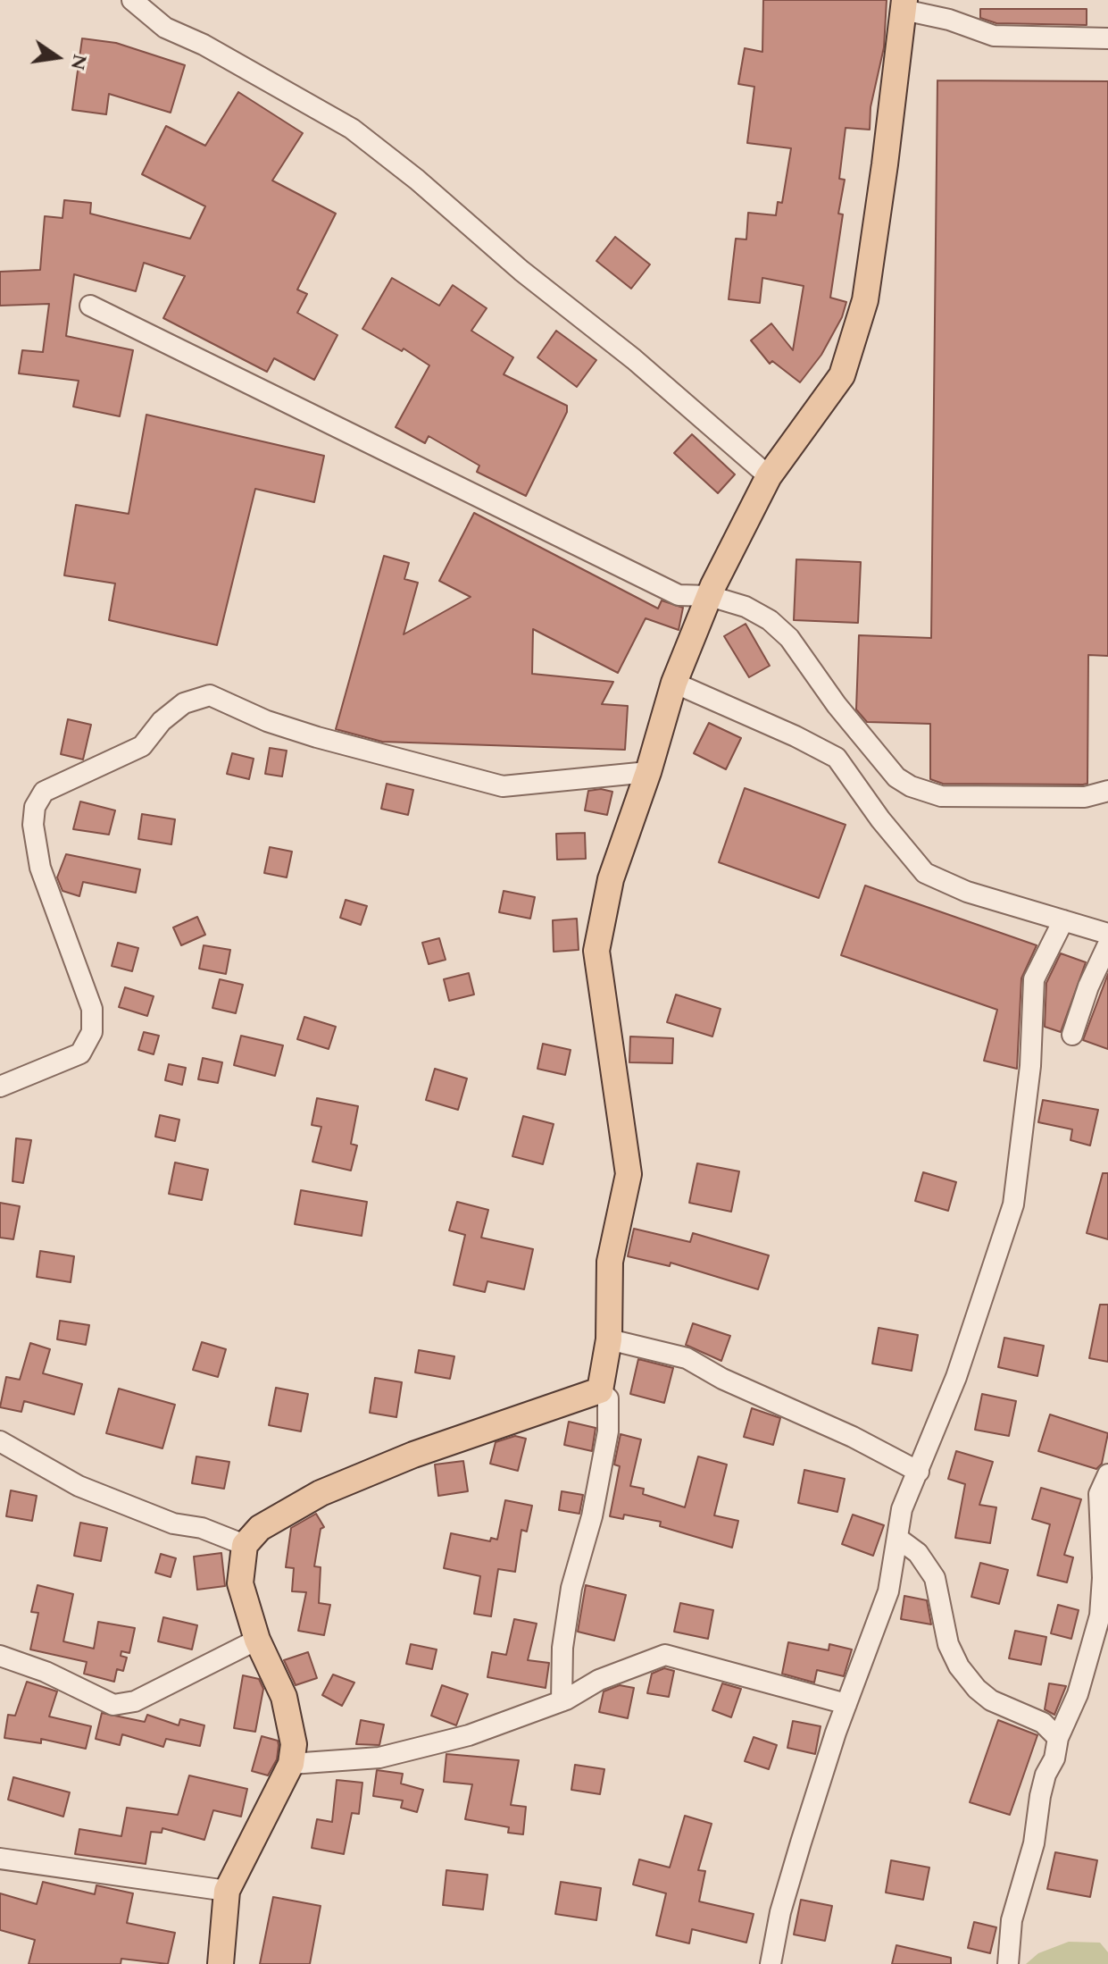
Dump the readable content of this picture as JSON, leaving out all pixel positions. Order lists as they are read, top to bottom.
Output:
{
  "north": "right"
}
